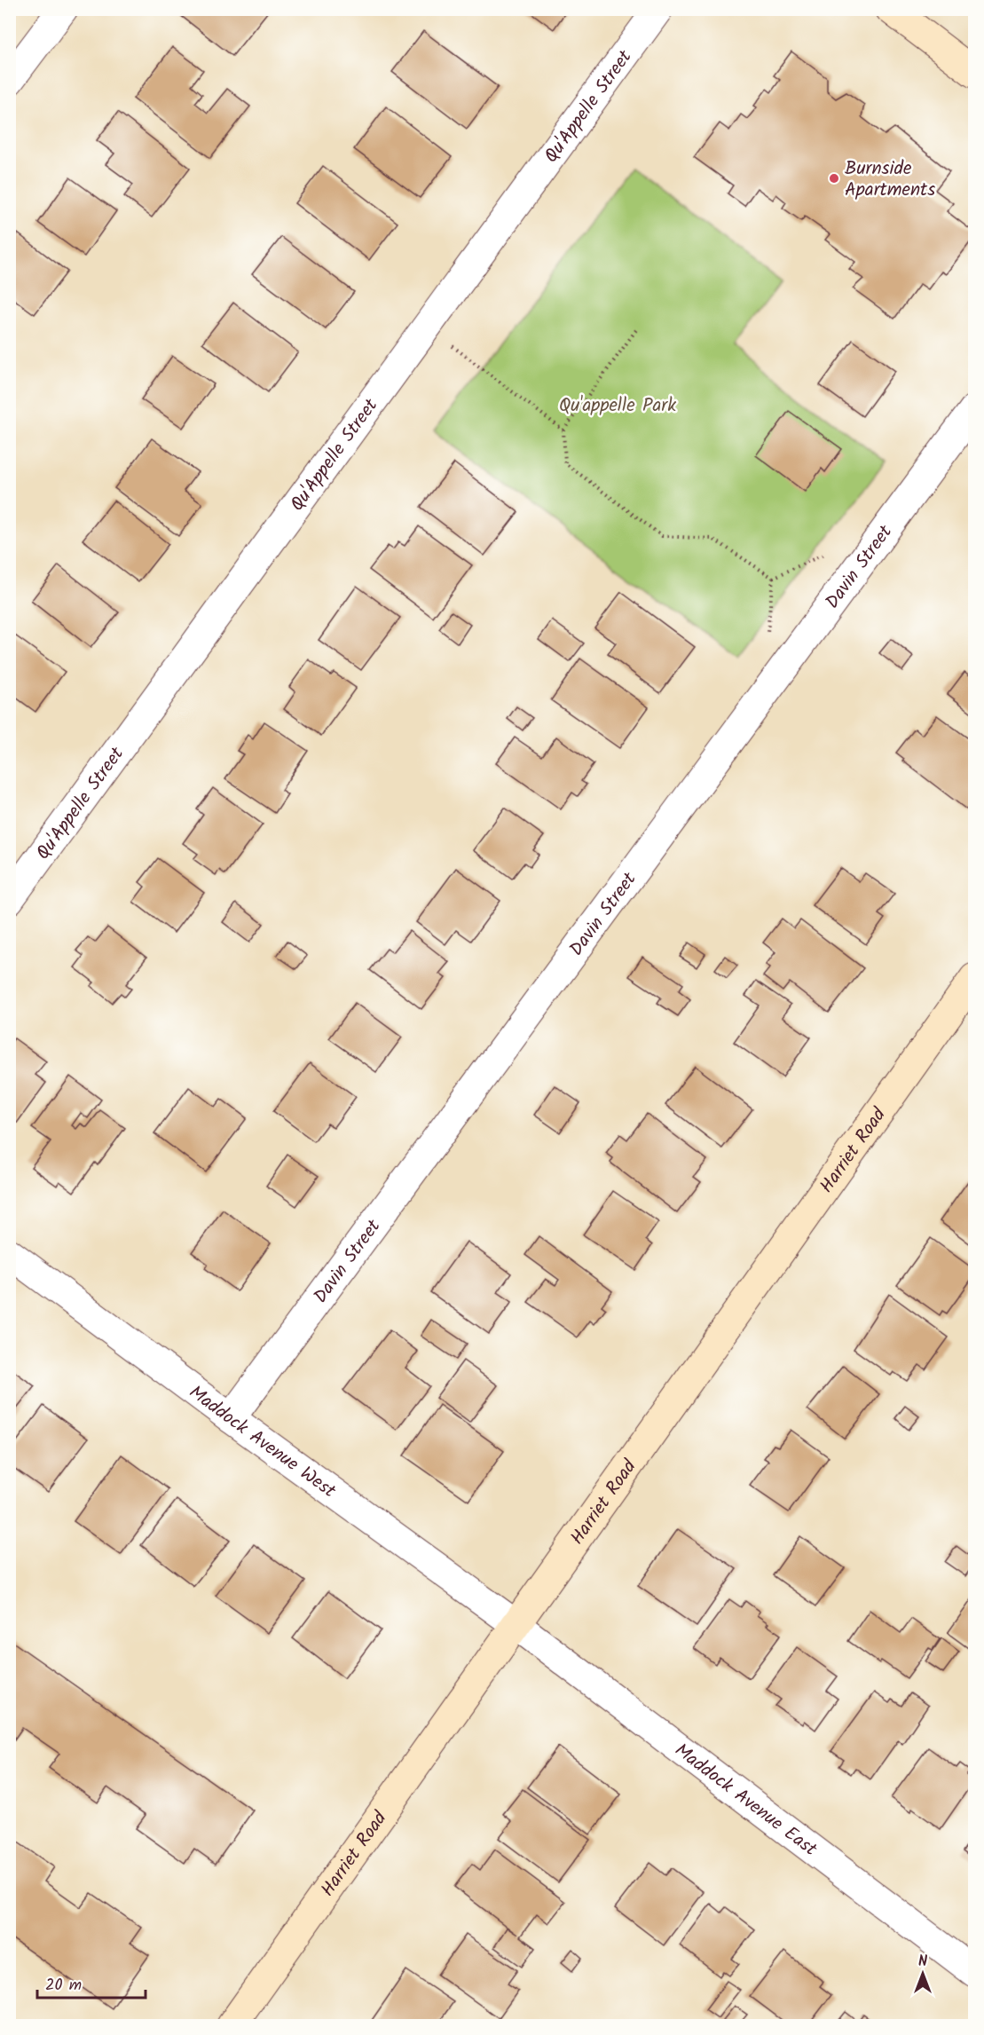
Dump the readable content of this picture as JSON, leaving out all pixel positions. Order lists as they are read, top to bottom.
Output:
{
  "streets": {
    "main road": ["Harriet Road"],
    "street": [
      "Qu'Appelle Street",
      "Davin Street",
      "Maddock Avenue West",
      "Maddock Avenue East"
    ]
  },
  "crossings": [
    ["Davin Street", "Maddock Avenue West"],
    ["Harriet Road", "Maddock Avenue West"],
    ["Harriet Road", "Maddock Avenue East"],
    ["Maddock Avenue West", "Maddock Avenue East"]
  ],
  "parks": ["Qu'appelle Park"],
  "places": ["Burnside Apartments"],
  "scale_bar": "20 m",
  "north": "top"
}
